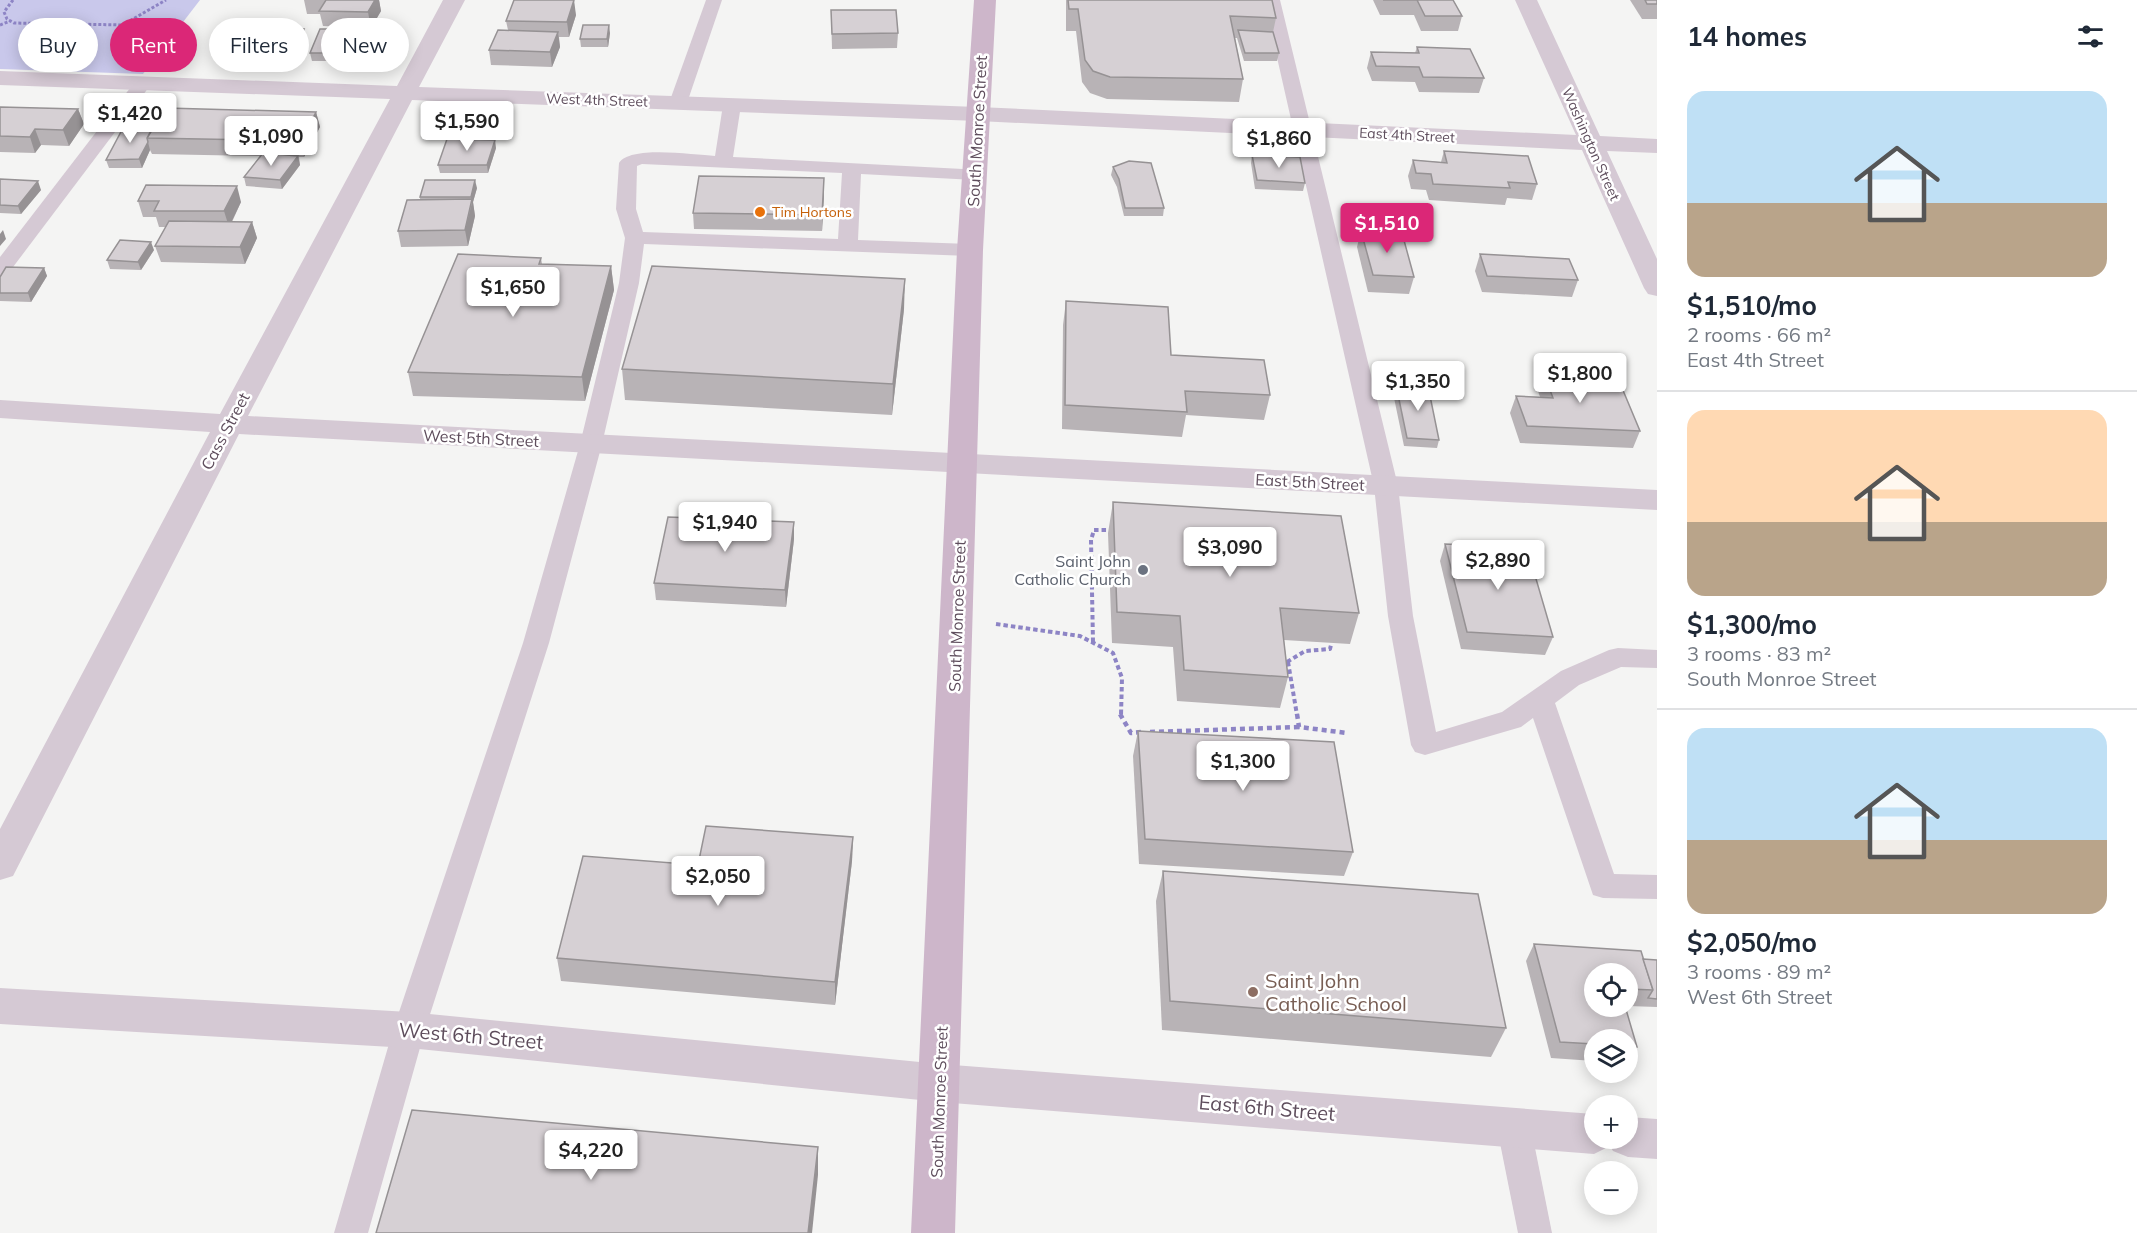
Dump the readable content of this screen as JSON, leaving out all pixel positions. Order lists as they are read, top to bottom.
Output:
{
  "streets": {
    "main road": ["South Monroe Street"],
    "street": [
      "West 4th Street",
      "East 4th Street",
      "Washington Street",
      "Cass Street",
      "West 5th Street",
      "East 5th Street",
      "West 6th Street",
      "East 6th Street"
    ]
  },
  "crossings": [
    ["West 4th Street", "South Monroe Street"],
    ["West 4th Street", "East 4th Street"],
    ["West 4th Street", "Cass Street"],
    ["South Monroe Street", "East 4th Street"],
    ["South Monroe Street", "West 5th Street"],
    ["South Monroe Street", "East 5th Street"],
    ["South Monroe Street", "West 6th Street"],
    ["South Monroe Street", "East 6th Street"],
    ["East 4th Street", "Washington Street"],
    ["Cass Street", "West 5th Street"],
    ["West 5th Street", "East 5th Street"],
    ["West 6th Street", "East 6th Street"]
  ],
  "places": ["Tim Hortons", "Saint John Catholic Church", "Saint John Catholic School"],
  "page": {
    "heading": "14 homes",
    "chip": [
      "Buy",
      "Rent",
      "Filters",
      "New"
    ],
    "list": [
      {
        "name": "$1,510/mo",
        "note": "2 rooms · 66 m² · East 4th Street"
      },
      {
        "name": "$1,300/mo",
        "note": "3 rooms · 83 m² · South Monroe Street"
      },
      {
        "name": "$2,050/mo",
        "note": "3 rooms · 89 m² · West 6th Street"
      }
    ],
    "price": [
      "$1,420",
      "$1,590",
      "$1,090",
      "$1,860",
      "$1,510",
      "$1,650",
      "$1,800",
      "$1,350",
      "$1,940",
      "$3,090",
      "$2,890",
      "$1,300",
      "$2,050",
      "$4,220"
    ],
    "map_buttons": ["+", "−"]
  }
}
